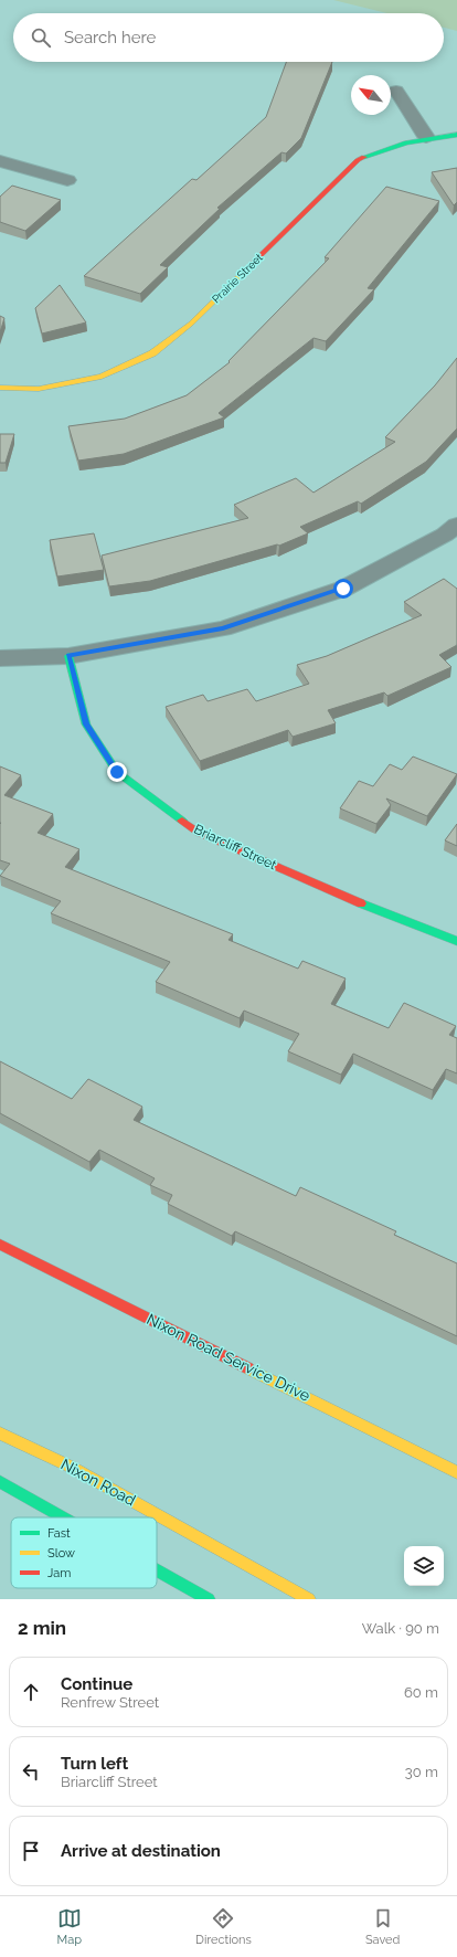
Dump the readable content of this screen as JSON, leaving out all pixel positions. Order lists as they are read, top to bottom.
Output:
{
  "streets": {
    "street": [
      "Prairie Street",
      "Briarcliff Street",
      "Nixon Road Service Drive",
      "Nixon Road"
    ]
  },
  "legend": ["Fast", "Slow", "Jam"],
  "north": "top left",
  "page": {
    "search": "Search here",
    "heading": ["2 min", "Walk · 90 m"],
    "list": [
      ["Continue", "Renfrew Street", "60 m"],
      ["Turn left", "Briarcliff Street", "30 m"],
      "Arrive at destination"
    ],
    "nav": ["Map", "Directions", "Saved"]
  }
}
